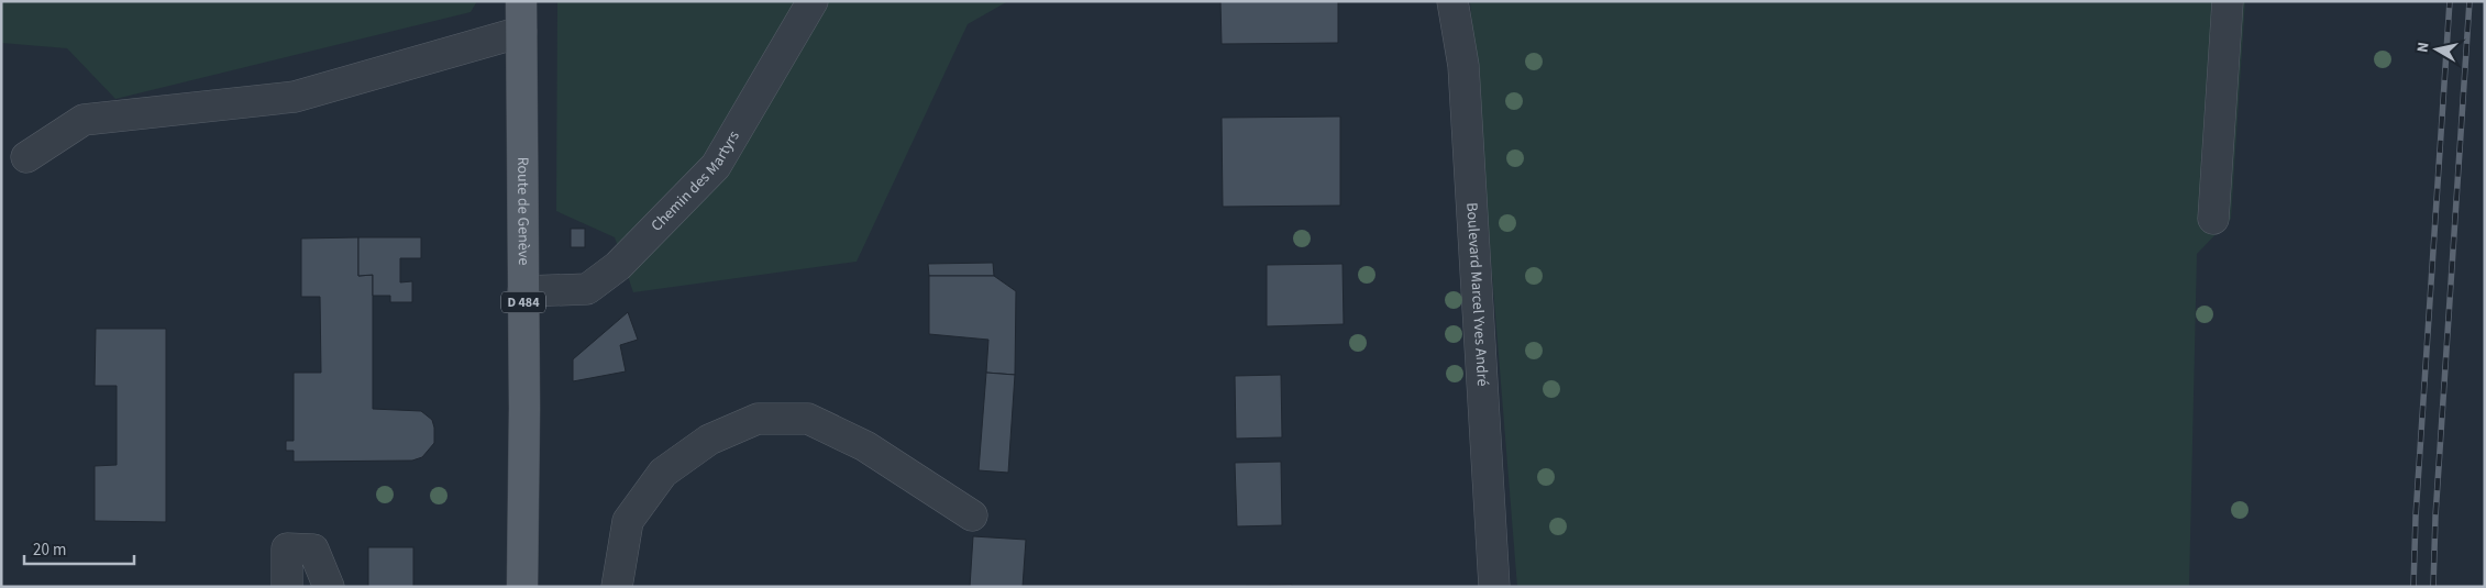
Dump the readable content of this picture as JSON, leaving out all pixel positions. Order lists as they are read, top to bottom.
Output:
{
  "streets": {
    "main road": ["Route de Genève", "D 484"],
    "street": ["Chemin des Martyrs", "Boulevard Marcel Yves André"]
  },
  "crossings": [
    ["Chemin des Martyrs", "Route de Genève"]
  ],
  "scale_bar": "20 m",
  "north": "left"
}
